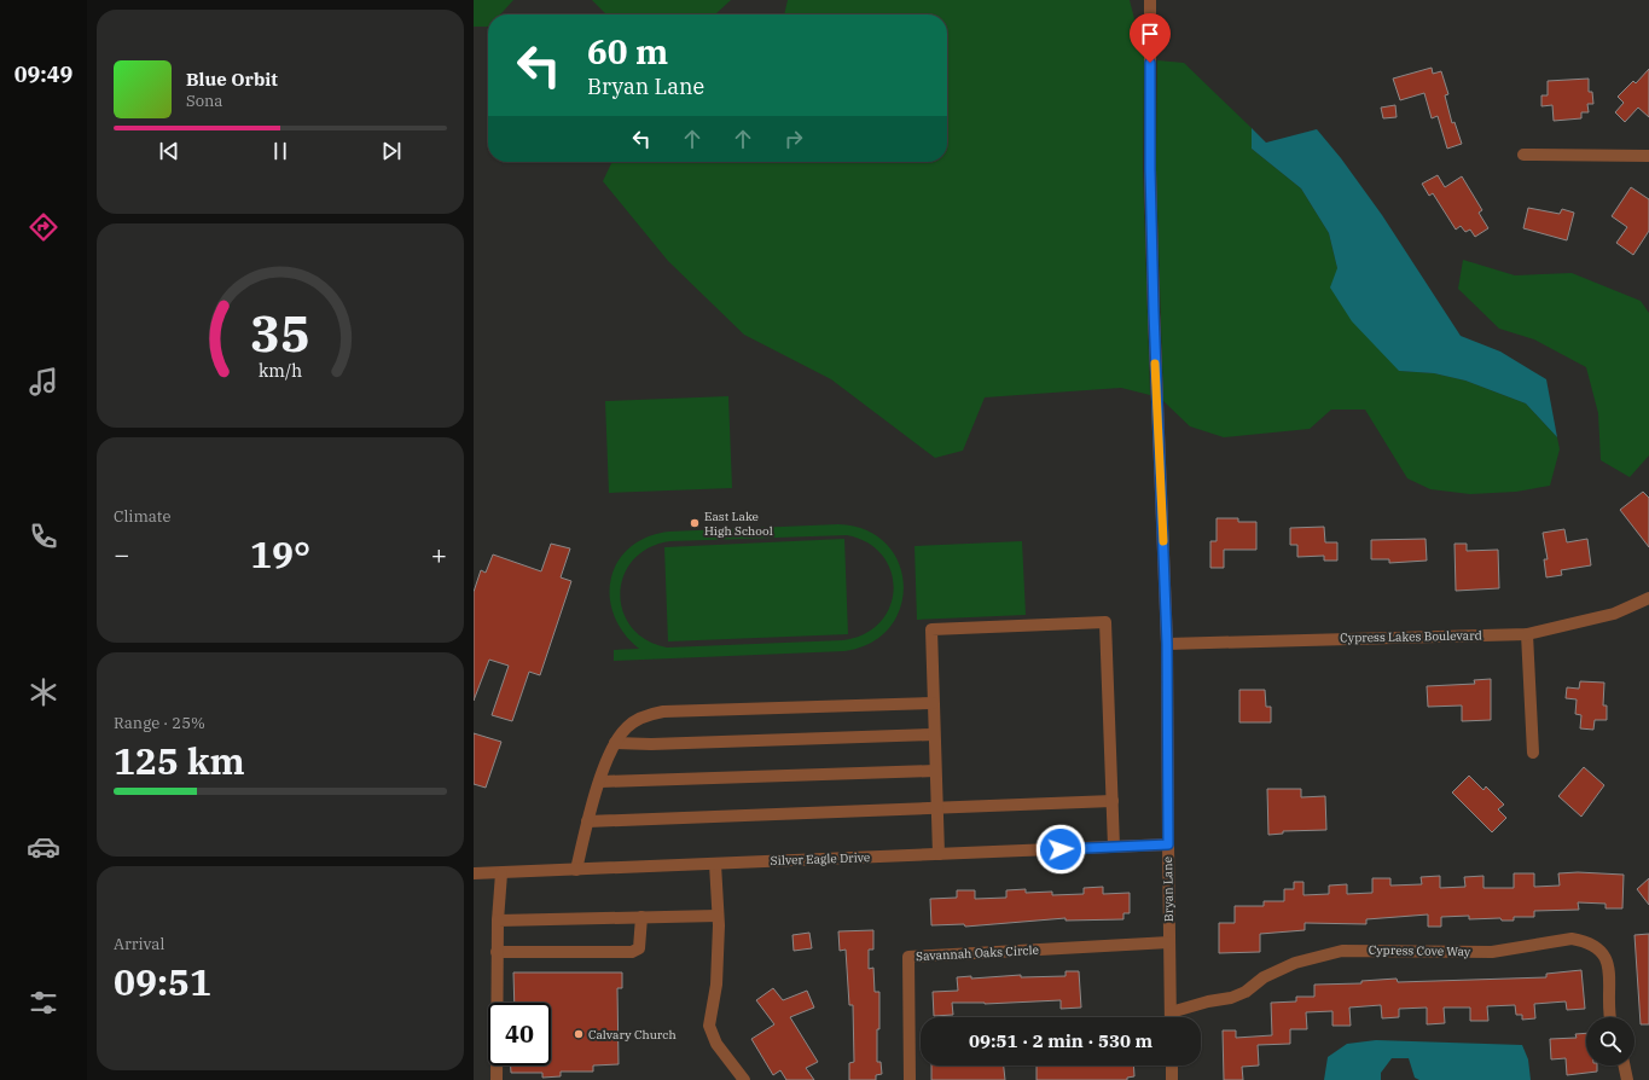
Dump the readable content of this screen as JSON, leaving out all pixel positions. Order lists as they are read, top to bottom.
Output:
{
  "streets": {
    "street": [
      "Cypress Lakes Boulevard",
      "Silver Eagle Drive",
      "Bryan Lane",
      "Cypress Cove Way",
      "Savannah Oaks Circle"
    ]
  },
  "crossings": [
    ["Cypress Lakes Boulevard", "Bryan Lane"],
    ["Silver Eagle Drive", "Bryan Lane"],
    ["Bryan Lane", "Cypress Cove Way"],
    ["Bryan Lane", "Savannah Oaks Circle"]
  ],
  "places": ["East Lake High School", "Calvary Church"],
  "page": {
    "tabs": "09:49",
    "turn": ["60 m", "Bryan Lane"],
    "song": ["Blue Orbit", "Sona"],
    "tile": [
      "Climate",
      ["Range · 25%", "125 km"],
      ["Arrival", "09:51"]
    ],
    "heat": ["−", "19°", "+"],
    "limit": "40",
    "trip": "09:51 · 2 min · 530 m",
    "gauge": ["35", "km/h"]
  }
}
